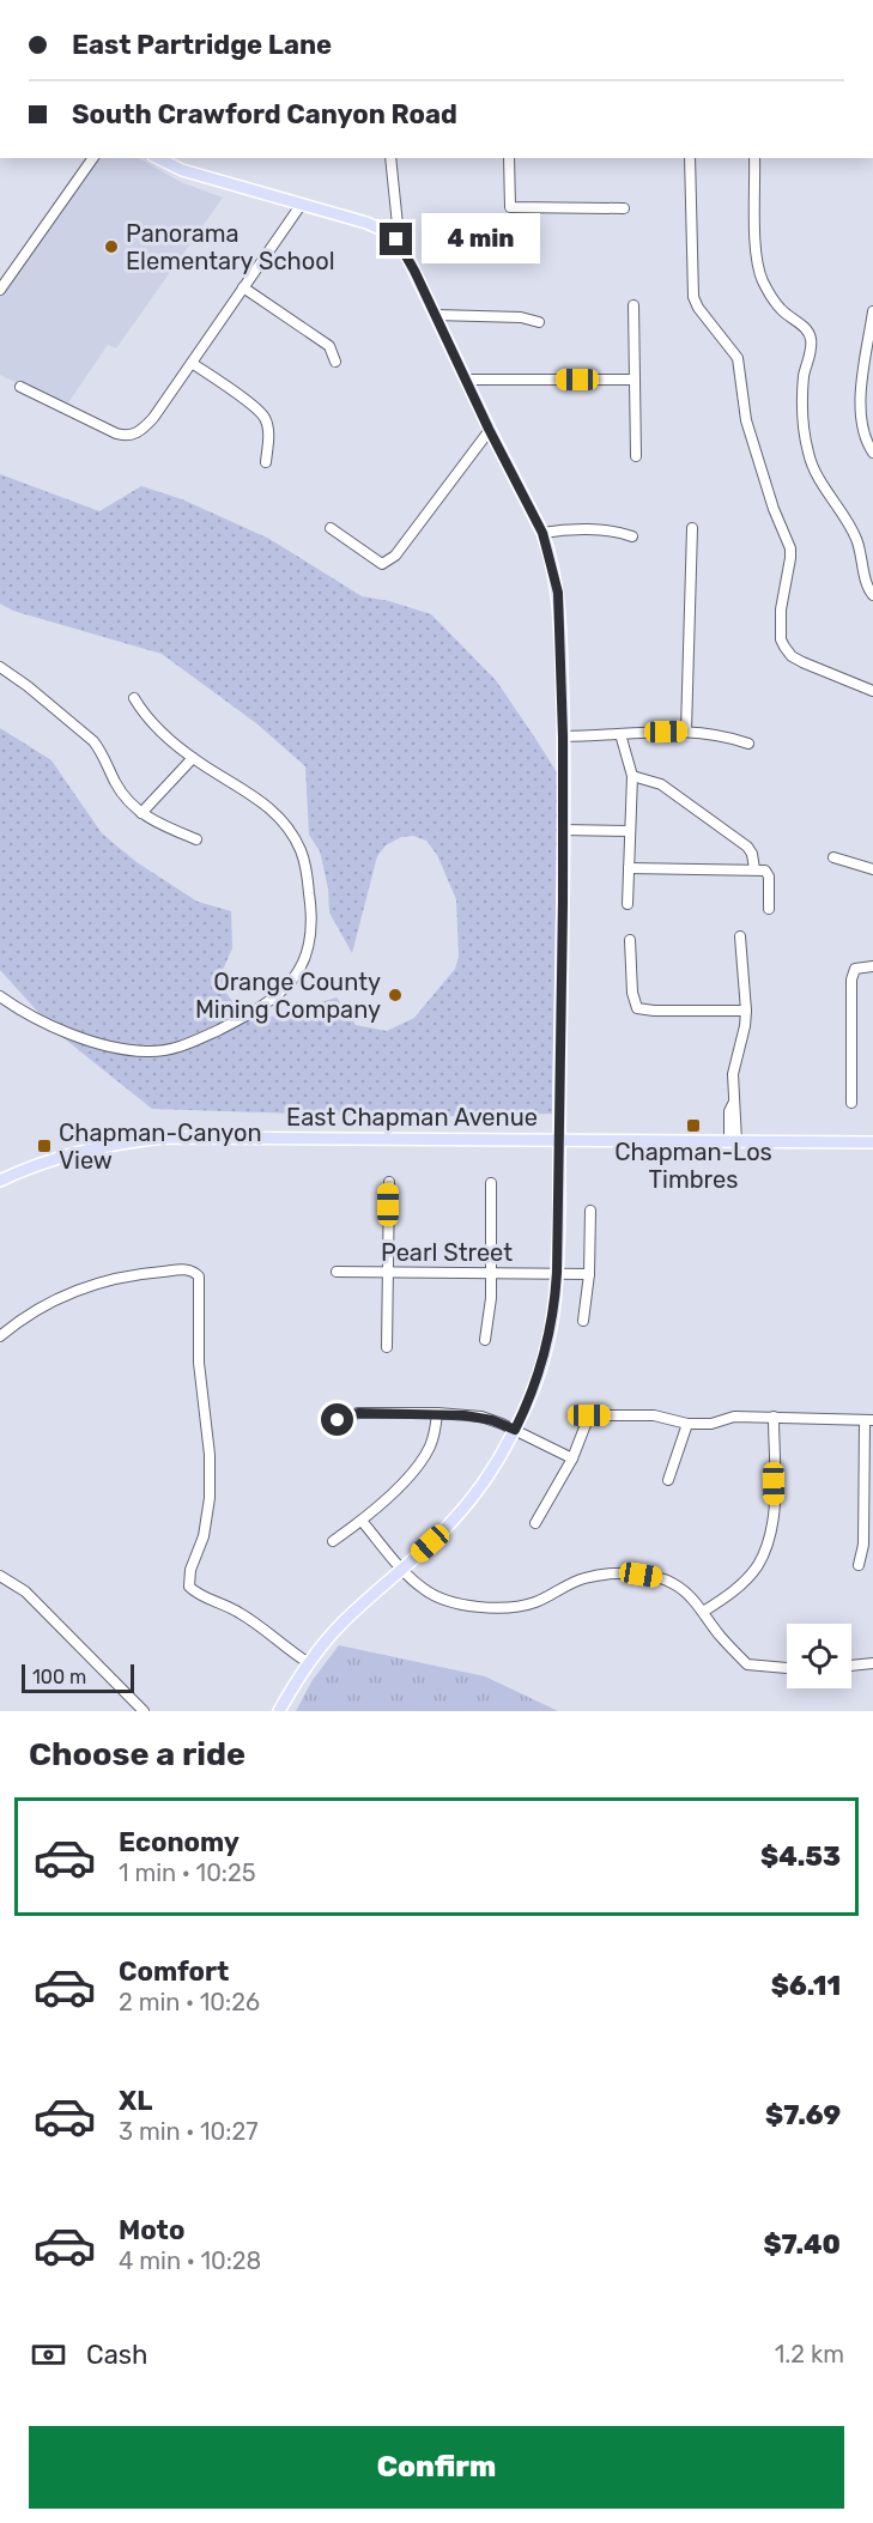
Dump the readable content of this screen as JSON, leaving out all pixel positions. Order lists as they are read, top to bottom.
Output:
{
  "streets": {
    "main road": ["East Chapman Avenue"],
    "street": ["Pearl Street"]
  },
  "places": {
    "other": ["Panorama Elementary School", "Orange County Mining Company"],
    "transit": ["Chapman-Los Timbres", "Chapman-Canyon View"]
  },
  "scale_bar": "100 m",
  "page": {
    "banner": ["East Partridge Lane", "South Crawford Canyon Road"],
    "bubble": "4 min",
    "scale": "100 m",
    "heading": "Choose a ride",
    "list": [
      {
        "name": "Economy",
        "note": "1 min · 10:25",
        "value": "$4.53"
      },
      {
        "name": "Comfort",
        "note": "2 min · 10:26",
        "value": "$6.11"
      },
      {
        "name": "XL",
        "note": "3 min · 10:27",
        "value": "$7.69"
      },
      {
        "name": "Moto",
        "note": "4 min · 10:28",
        "value": "$7.40"
      }
    ],
    "pay": ["Cash", "1.2 km"],
    "buttons": "Confirm"
  }
}
